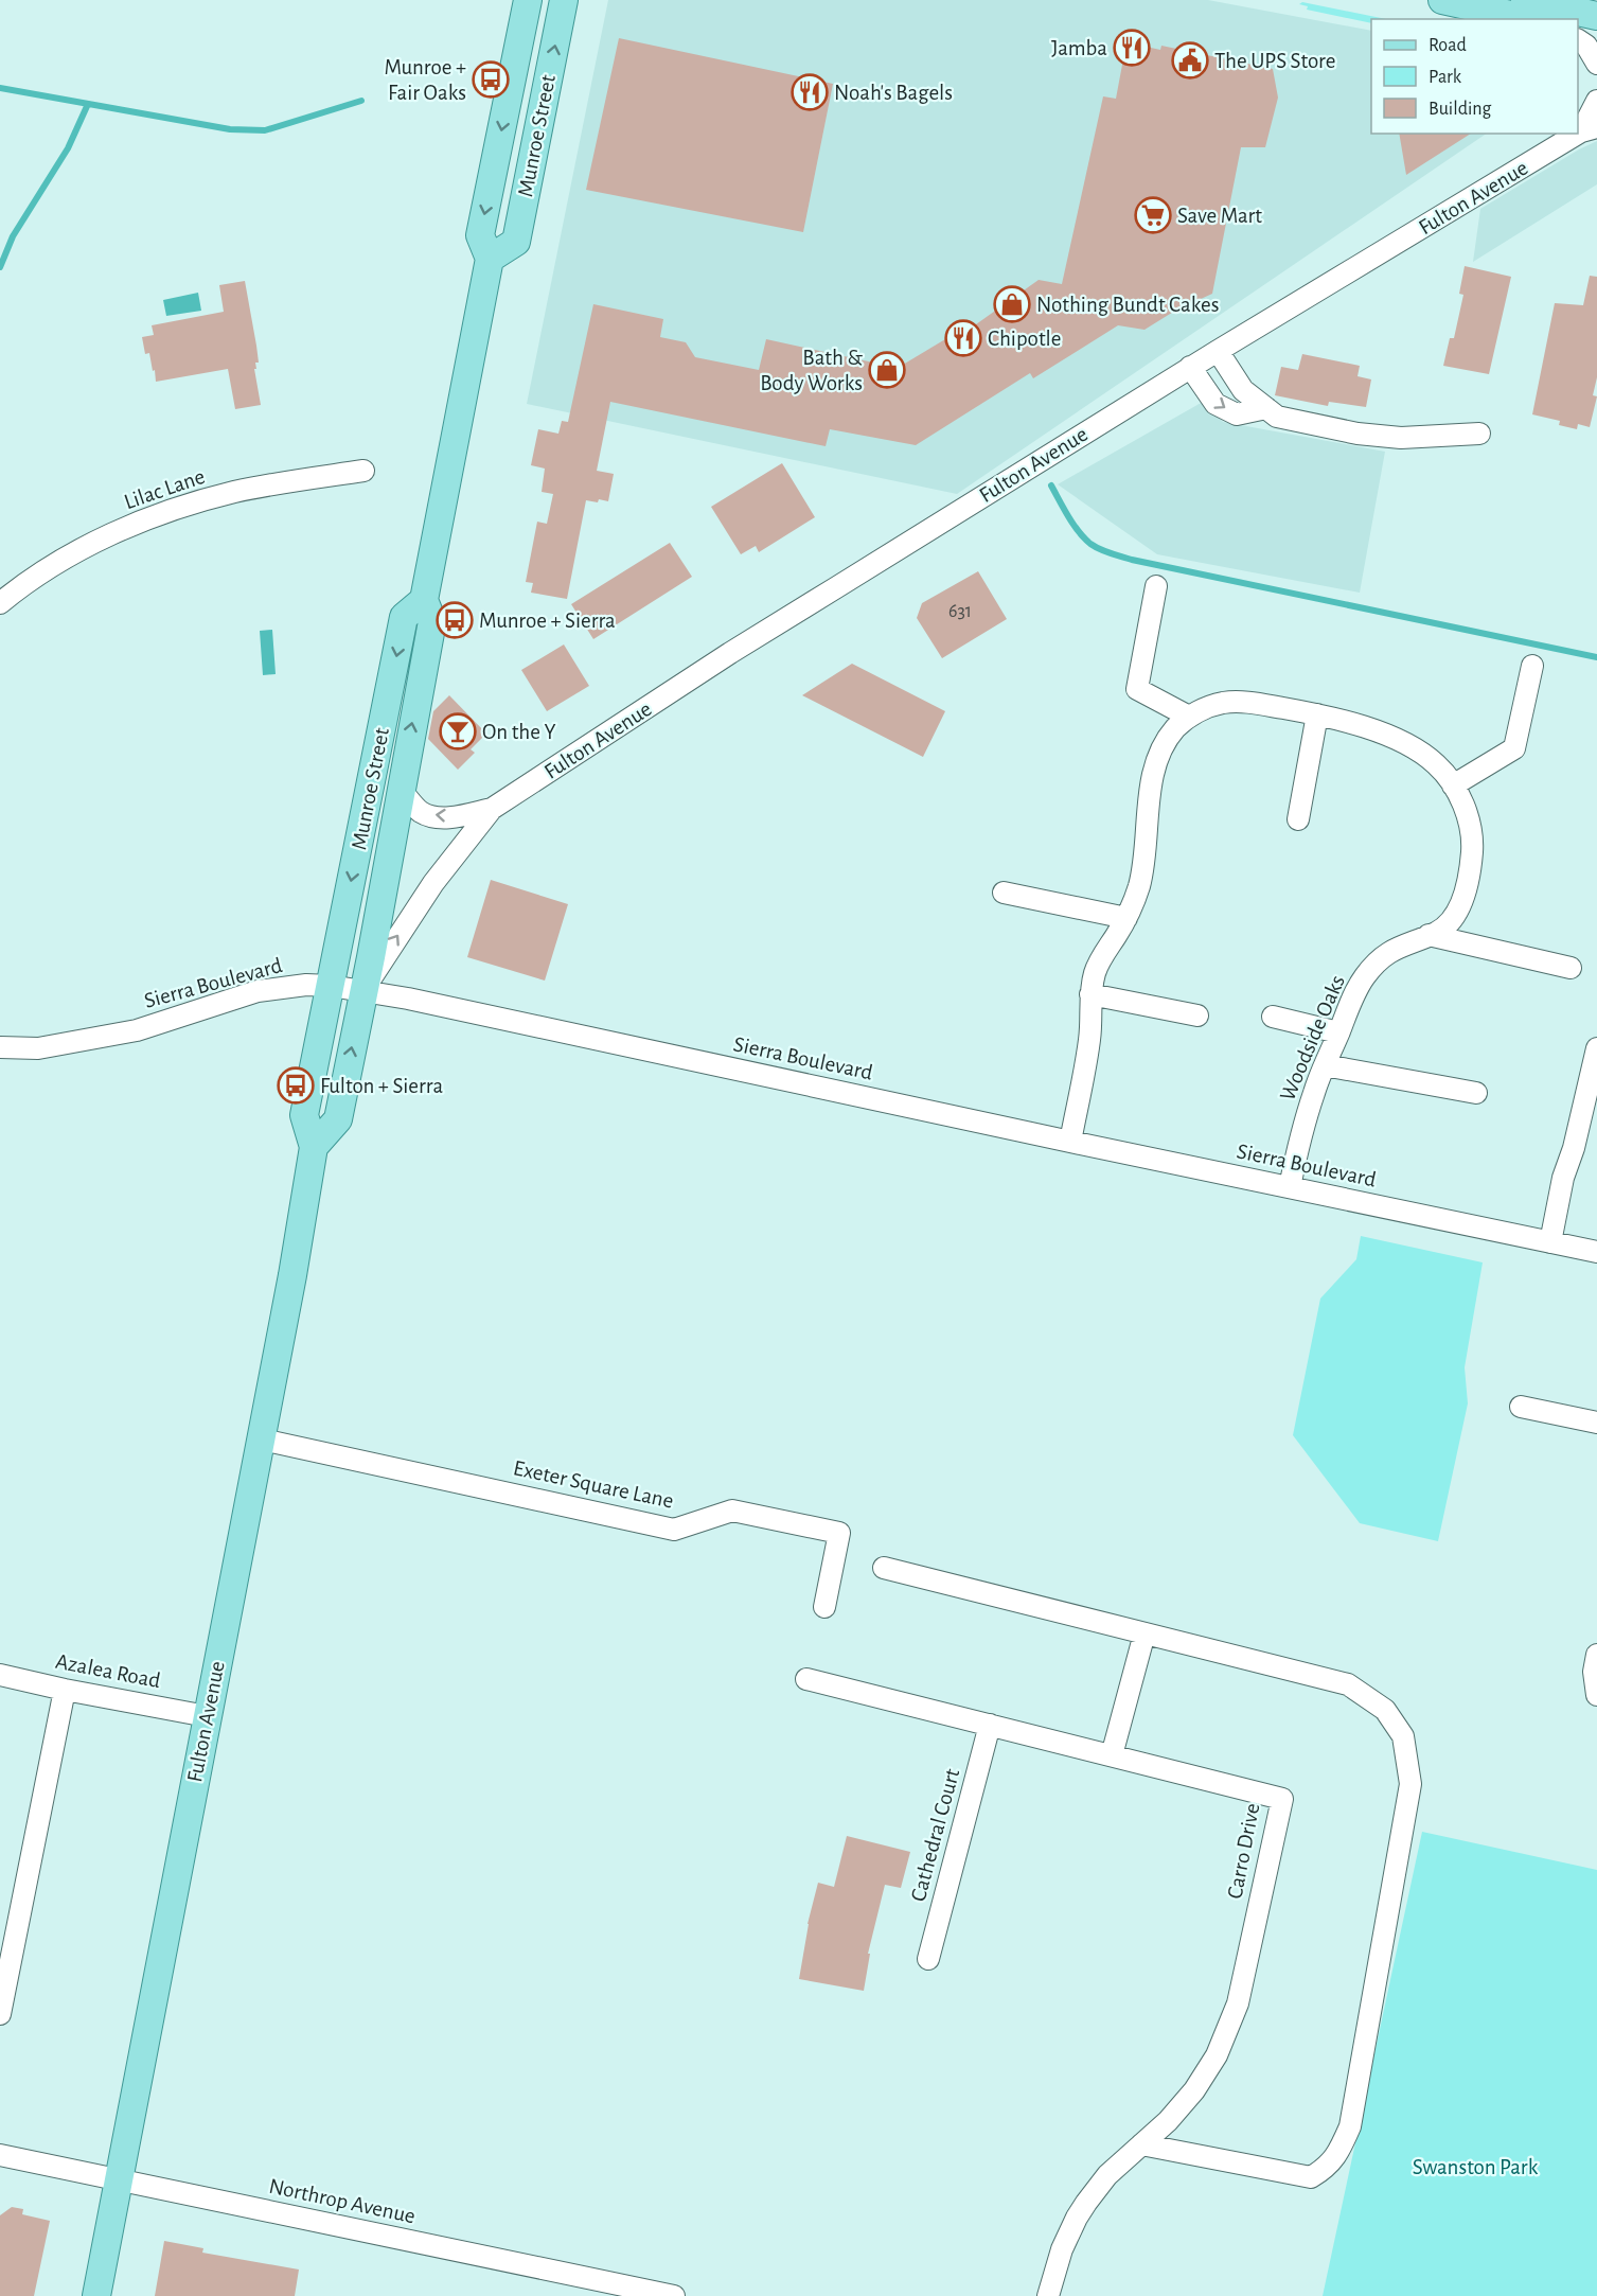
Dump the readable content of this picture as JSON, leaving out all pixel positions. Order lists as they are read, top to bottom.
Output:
{
  "streets": {
    "main road": ["Munroe Street", "Fulton Avenue"],
    "street": [
      "Lilac Lane",
      "Sierra Boulevard",
      "Woodside Oaks",
      "Exeter Square Lane",
      "Azalea Road",
      "Cathedral Court",
      "Carro Drive",
      "Northrop Avenue"
    ]
  },
  "crossings": [
    ["Munroe Street", "Fulton Avenue"],
    ["Munroe Street", "Sierra Boulevard"],
    ["Fulton Avenue", "Sierra Boulevard"],
    ["Fulton Avenue", "Exeter Square Lane"],
    ["Fulton Avenue", "Azalea Road"],
    ["Fulton Avenue", "Northrop Avenue"],
    ["Sierra Boulevard", "Woodside Oaks"],
    ["Cathedral Court", "Carro Drive"]
  ],
  "parks": ["Swanston Park"],
  "places": {
    "restaurant": ["Jamba", "Noah's Bagels", "Chipotle"],
    "public building": ["The UPS Store"],
    "bus stop": ["Munroe + Fair Oaks", "Munroe + Sierra", "Fulton + Sierra"],
    "supermarket": ["Save Mart"],
    "shop": ["Nothing Bundt Cakes", "Bath & Body Works"],
    "bar": ["On the Y"]
  },
  "house_numbers": ["631"],
  "legend": ["Road", "Park", "Building"]
}
